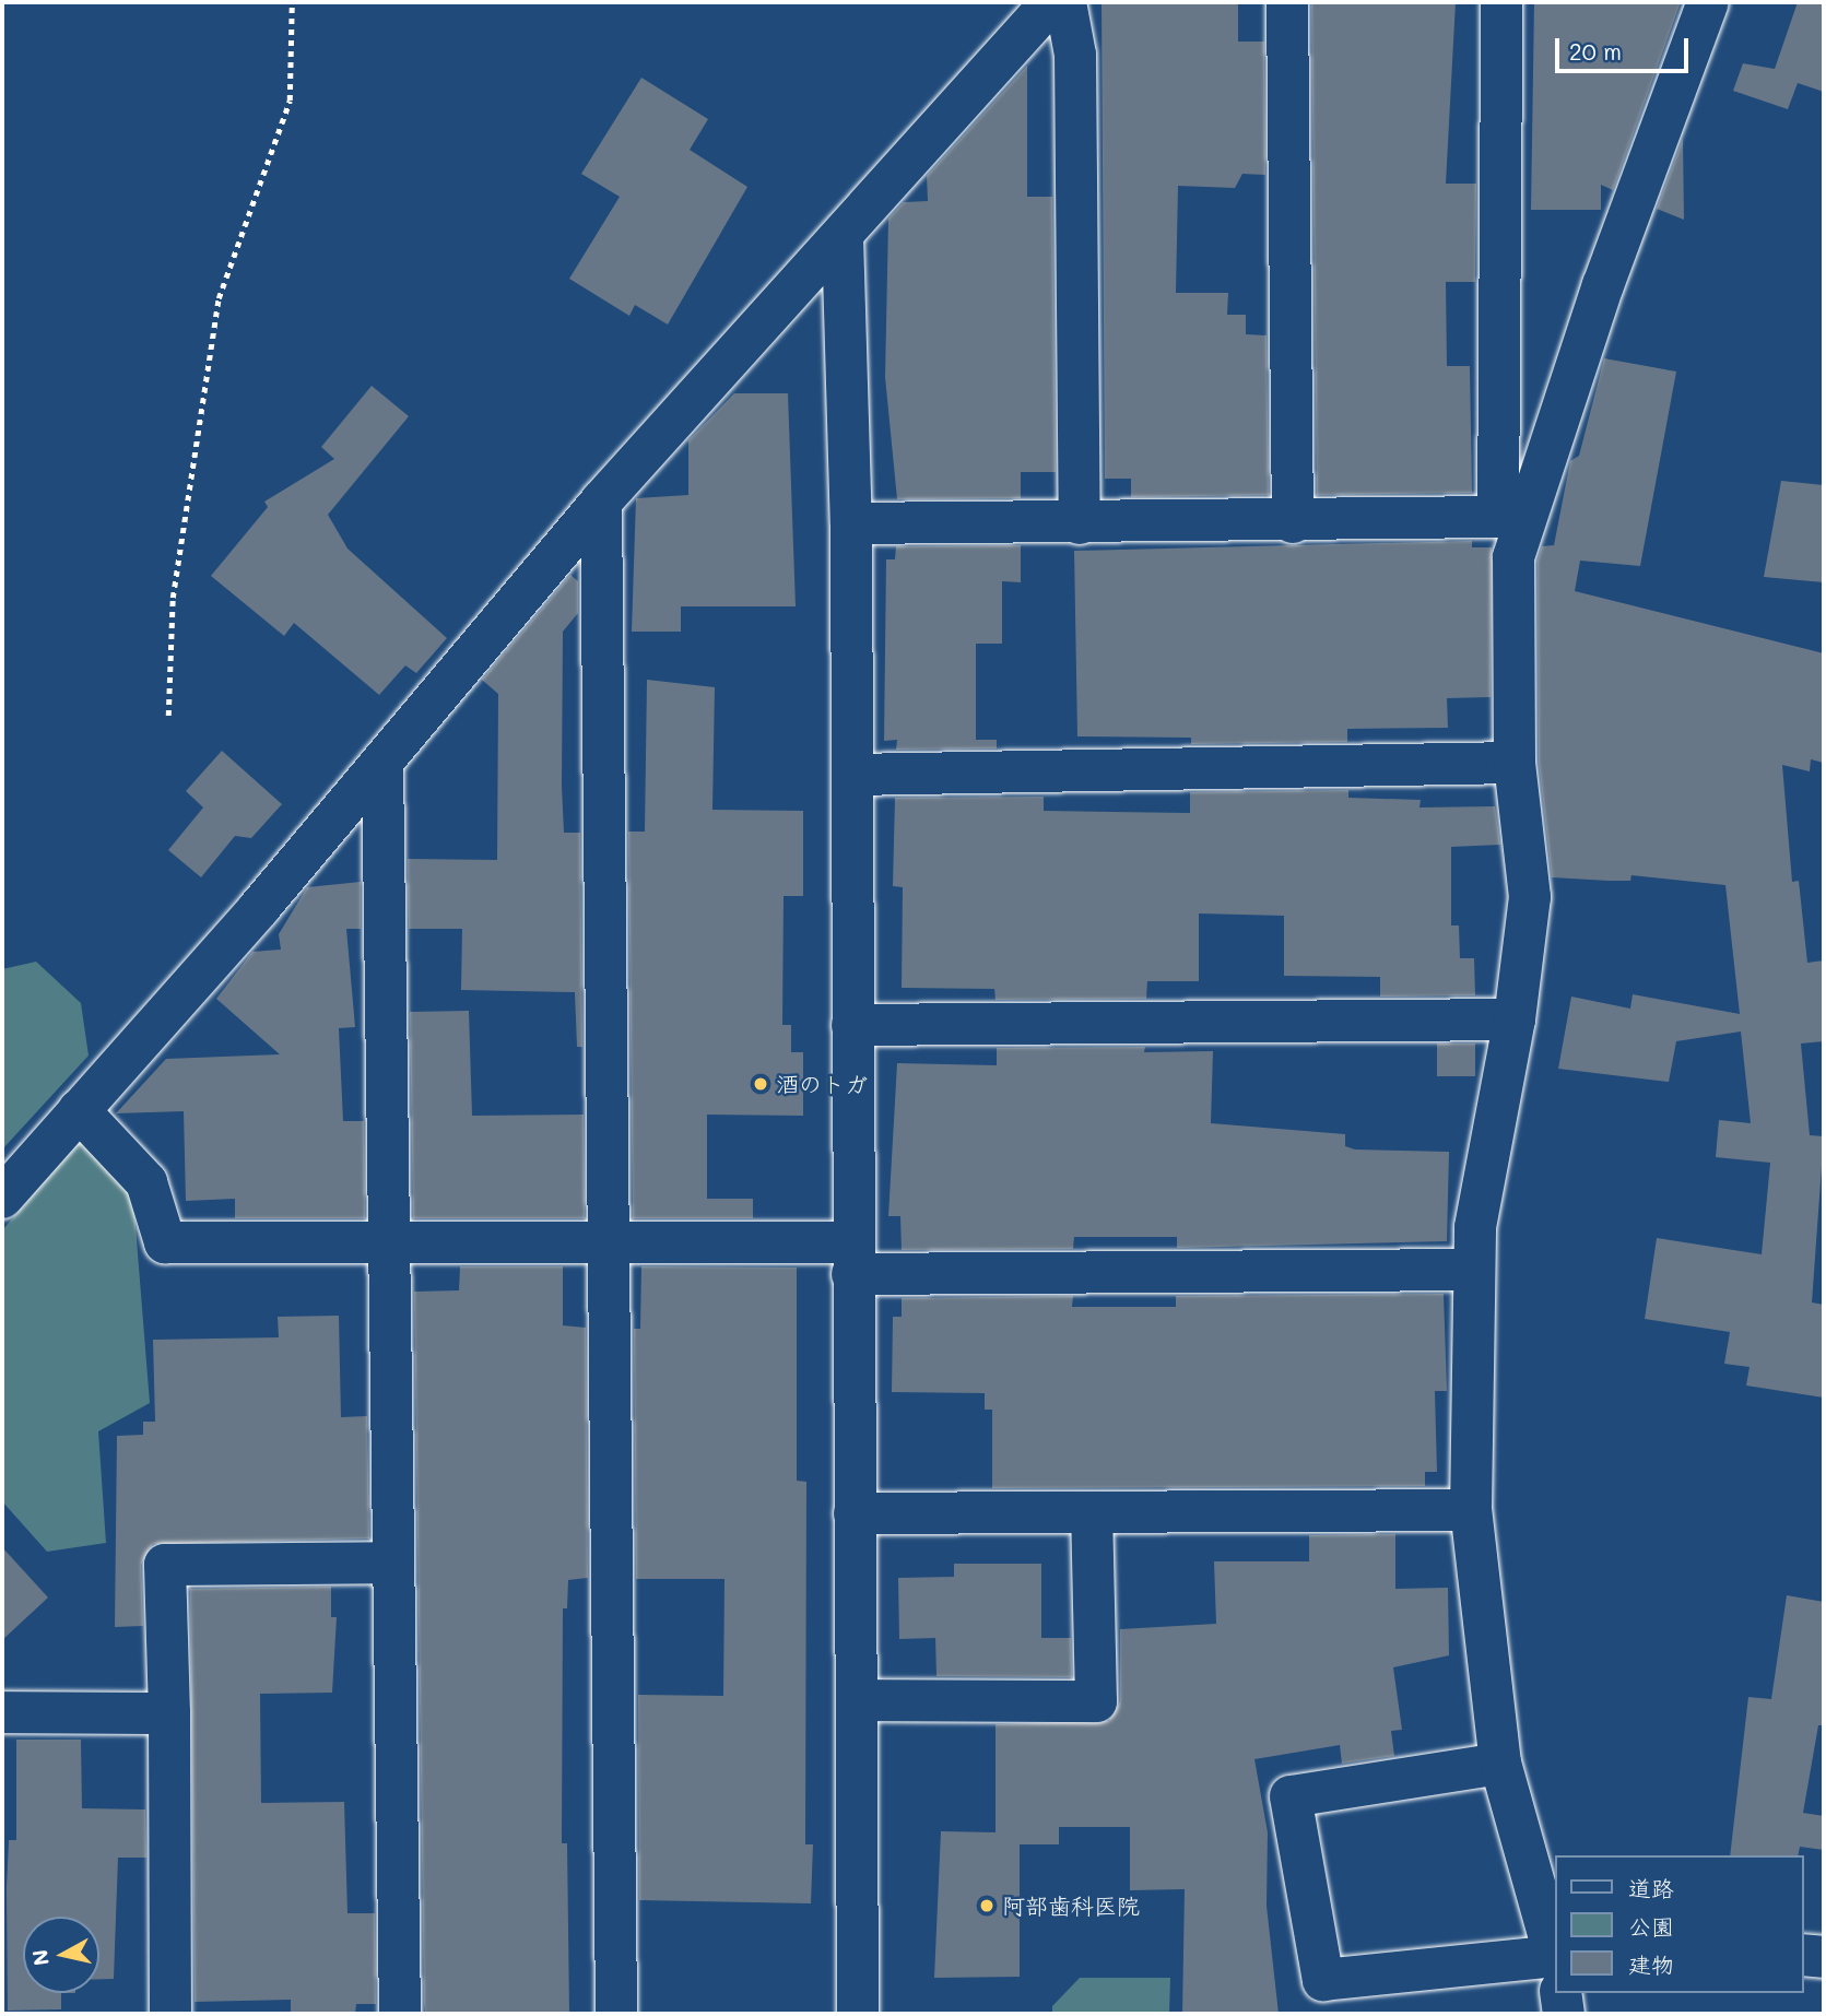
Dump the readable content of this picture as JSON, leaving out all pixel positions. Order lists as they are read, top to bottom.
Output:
{
  "places": ["酒のトガ", "阿部歯科医院"],
  "legend": ["道路", "公園", "建物"],
  "scale_bar": "20 m",
  "north": "left"
}
